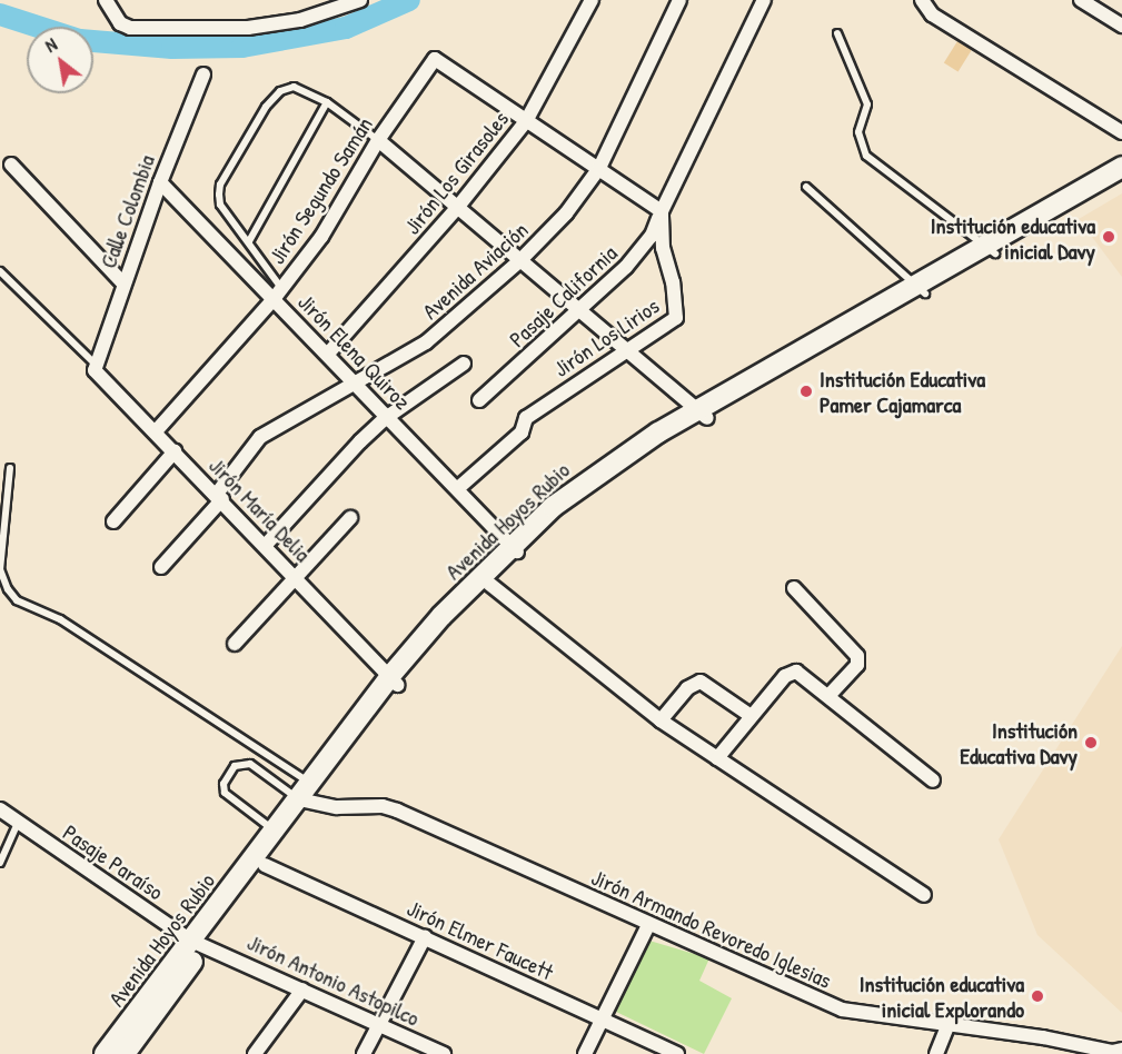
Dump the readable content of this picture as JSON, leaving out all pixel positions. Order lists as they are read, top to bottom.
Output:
{
  "streets": {
    "main road": ["Avenida Hoyos Rubio"],
    "street": [
      "Jirón Los Girasoles",
      "Jirón Segundo Samán",
      "Calle Colombia",
      "Avenida Aviación",
      "Pasaje California",
      "Jirón Los Lirios",
      "Jirón Elena Quiroz",
      "Jirón María Delia",
      "Pasaje Paraíso",
      "Jirón Armando Revoredo Iglesias",
      "Jirón Elmer Faucett",
      "Jirón Antonio Astopilco"
    ]
  },
  "crossings": [
    ["Jirón Los Girasoles", "Jirón Segundo Samán"],
    ["Jirón Los Girasoles", "Jirón Elena Quiroz"],
    ["Jirón Segundo Samán", "Jirón Elena Quiroz"],
    ["Jirón Segundo Samán", "Jirón María Delia"],
    ["Calle Colombia", "Jirón Elena Quiroz"],
    ["Calle Colombia", "Jirón María Delia"],
    ["Avenida Aviación", "Jirón Elena Quiroz"],
    ["Avenida Aviación", "Jirón María Delia"],
    ["Pasaje California", "Jirón Los Lirios"],
    ["Jirón Los Lirios", "Jirón Elena Quiroz"],
    ["Jirón Elena Quiroz", "Avenida Hoyos Rubio"],
    ["Jirón María Delia", "Avenida Hoyos Rubio"],
    ["Avenida Hoyos Rubio", "Pasaje Paraíso"],
    ["Avenida Hoyos Rubio", "Jirón Armando Revoredo Iglesias"],
    ["Avenida Hoyos Rubio", "Jirón Elmer Faucett"],
    ["Avenida Hoyos Rubio", "Jirón Antonio Astopilco"],
    ["Pasaje Paraíso", "Jirón Antonio Astopilco"]
  ],
  "places": [
    "Institución educativa inicial Davy",
    "Institución Educativa Pamer Cajamarca",
    "Institución Educativa Davy",
    "Institución educativa inicial Explorando"
  ],
  "north": "top left"
}
